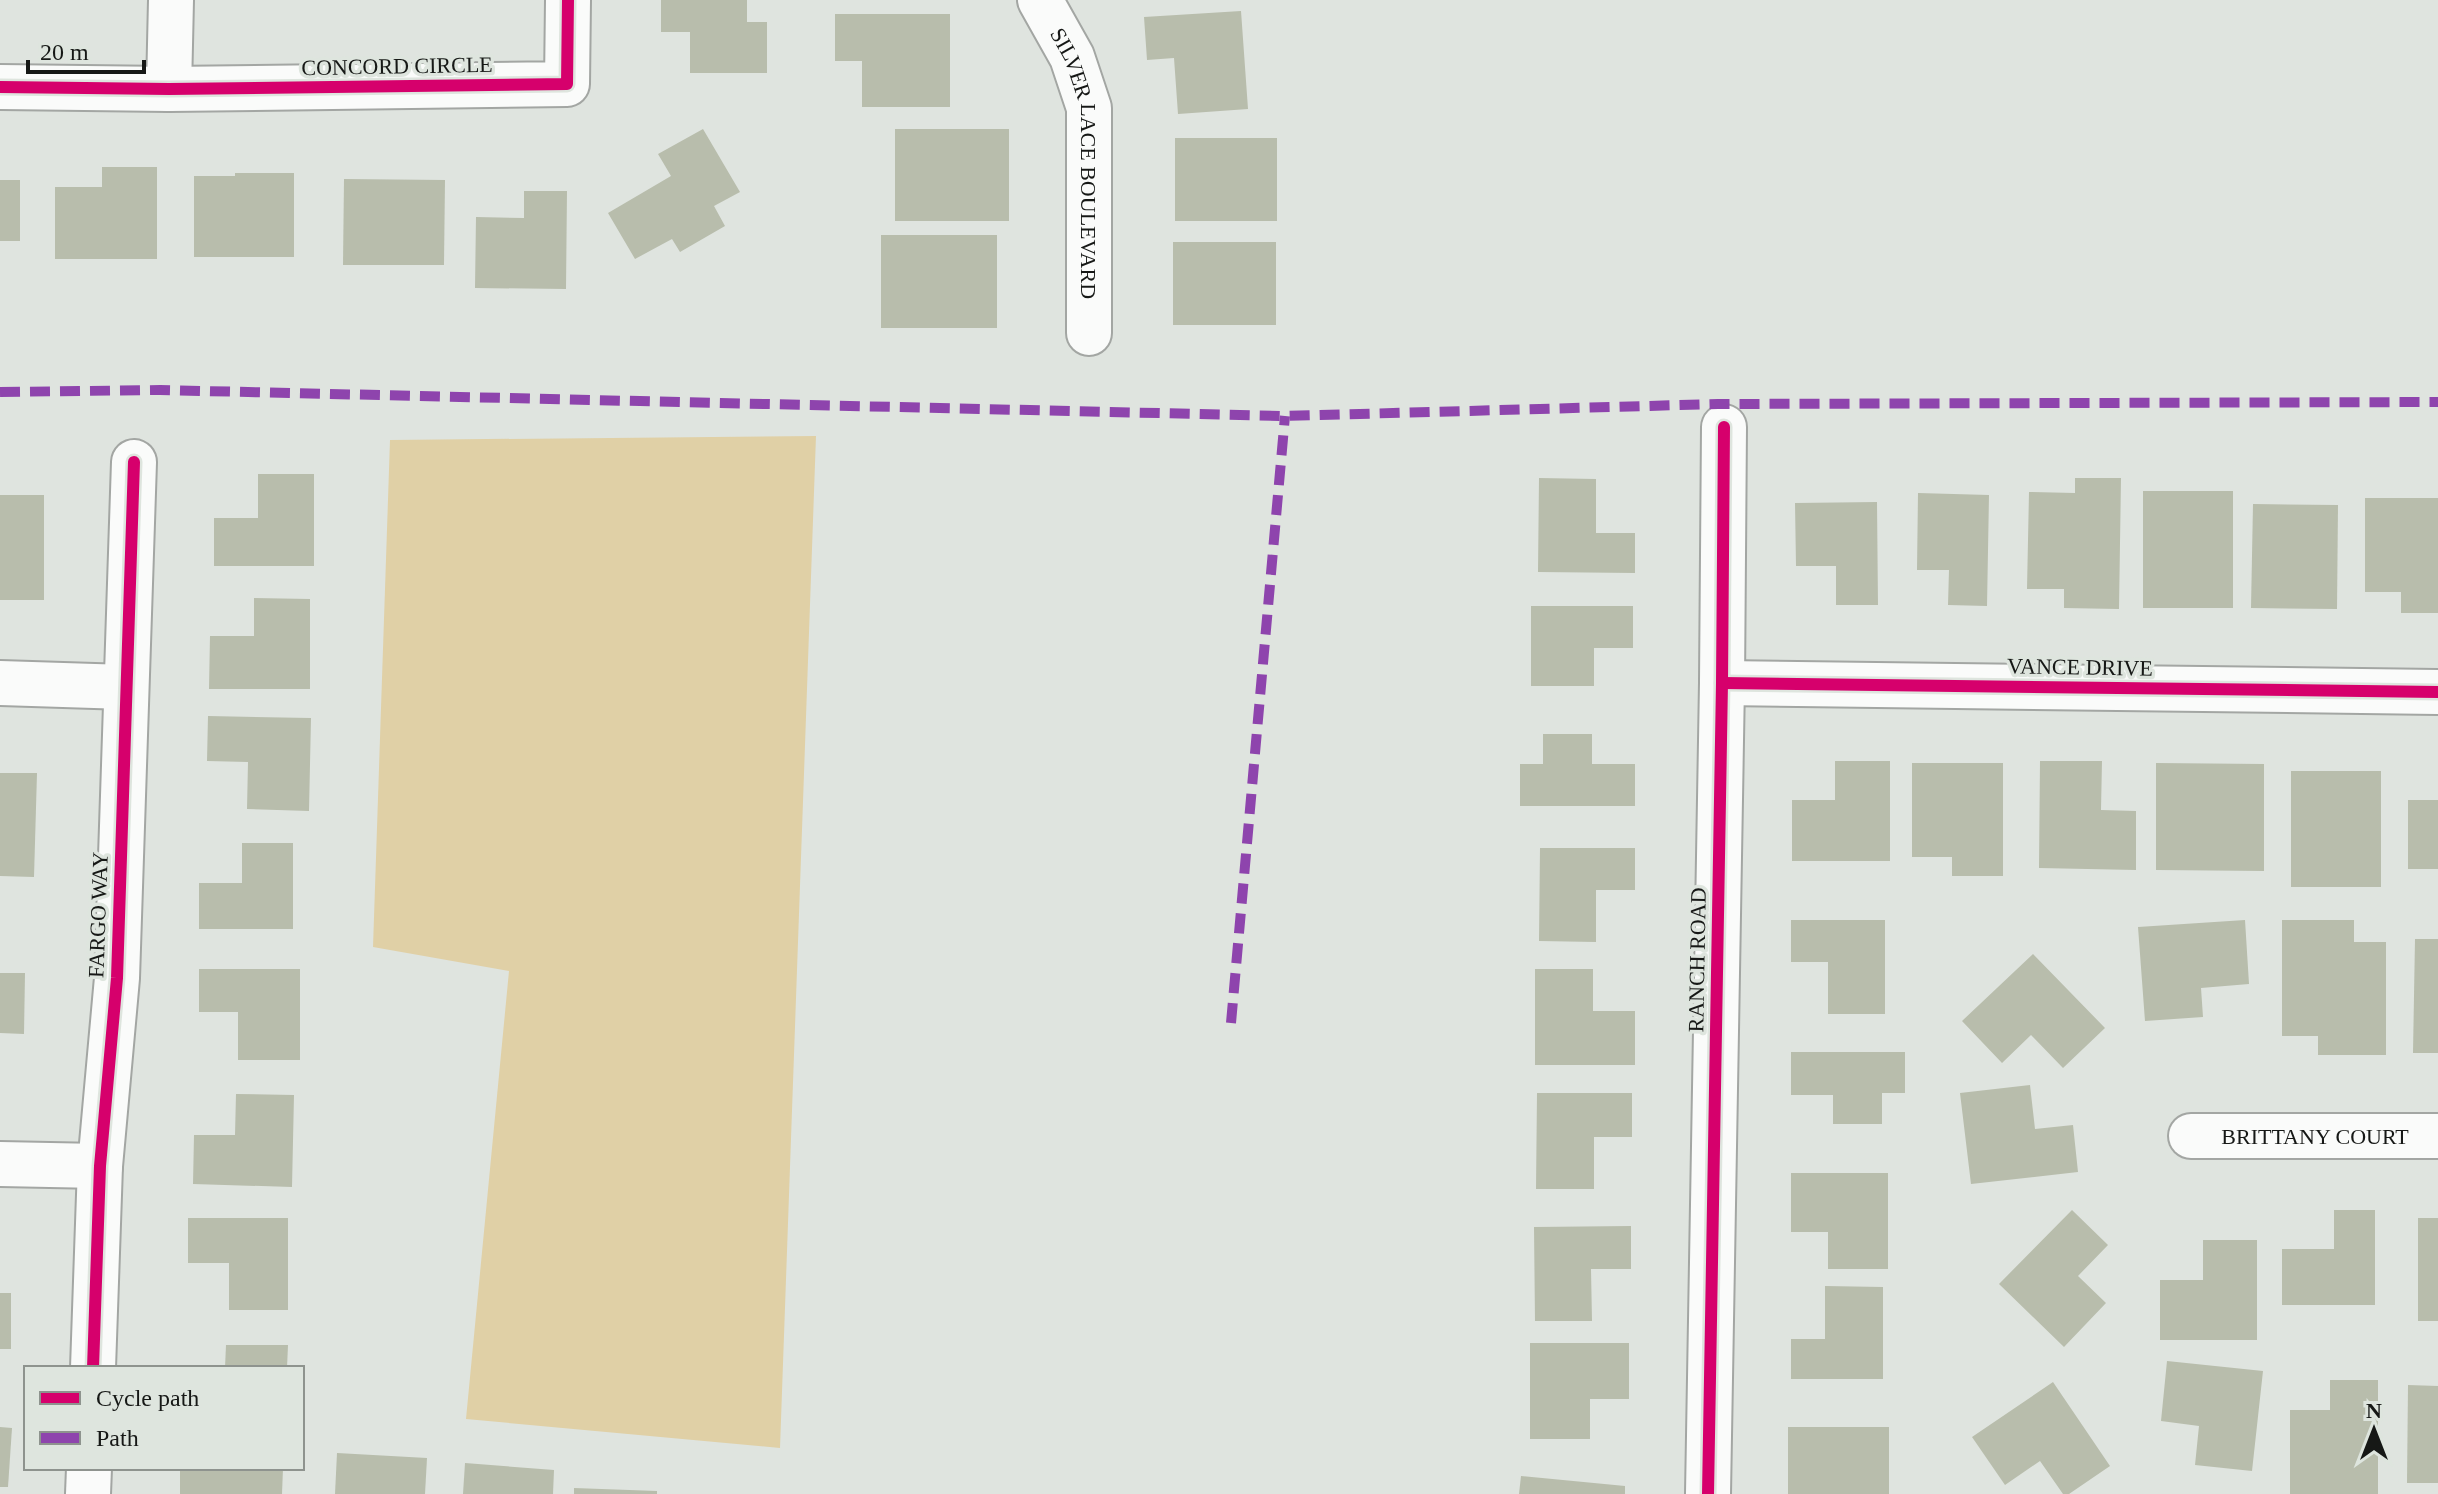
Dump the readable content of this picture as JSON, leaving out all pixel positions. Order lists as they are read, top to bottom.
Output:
{
  "streets": {
    "street": [
      "CONCORD CIRCLE",
      "SILVER LACE BOULEVARD",
      "VANCE DRIVE",
      "FARGO WAY",
      "RANCH ROAD",
      "BRITTANY COURT"
    ]
  },
  "crossings": [
    ["VANCE DRIVE", "RANCH ROAD"]
  ],
  "legend": ["Cycle path", "Path"],
  "scale_bar": "20 m",
  "north": "top"
}
